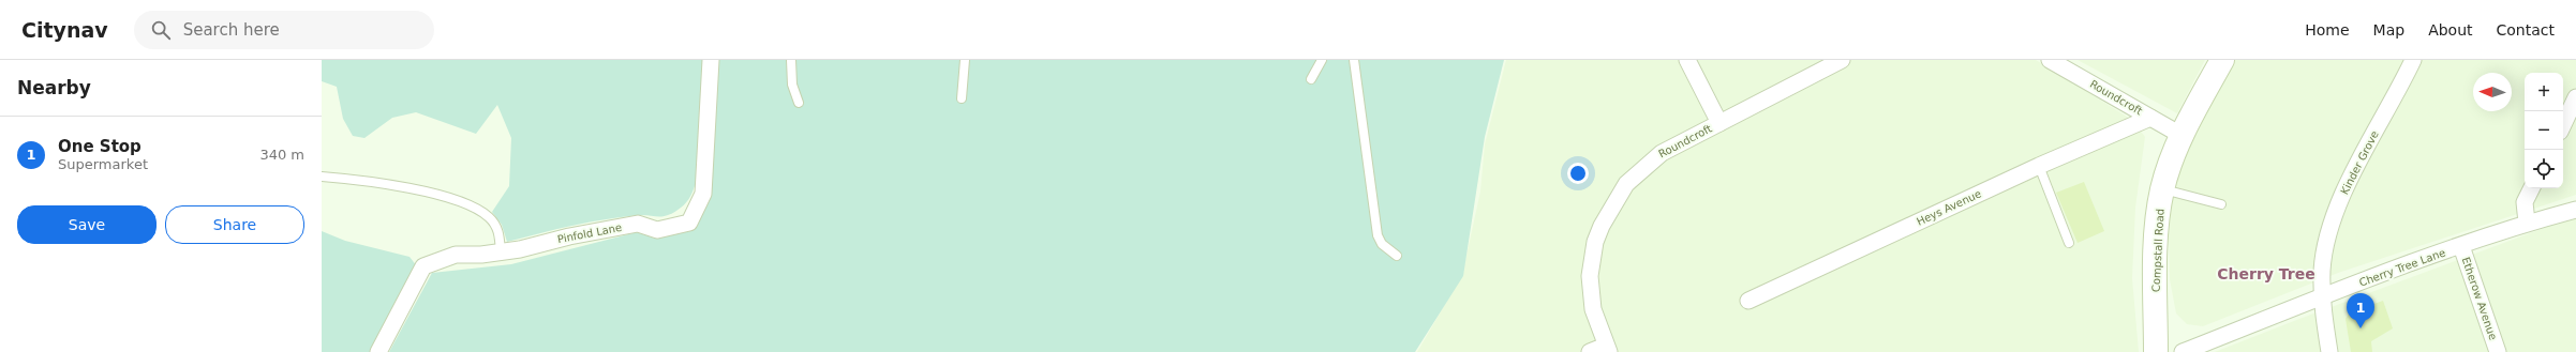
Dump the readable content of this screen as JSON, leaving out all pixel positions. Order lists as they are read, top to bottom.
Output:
{
  "streets": {
    "main road": ["Compstall Road"],
    "street": [
      "Roundcroft",
      "Kinder Grove",
      "Heys Avenue",
      "Pinfold Lane",
      "Cherry Tree Lane",
      "Etherow Avenue"
    ]
  },
  "crossings": [
    ["Roundcroft", "Heys Avenue"],
    ["Roundcroft", "Compstall Road"],
    ["Kinder Grove", "Cherry Tree Lane"],
    ["Cherry Tree Lane", "Etherow Avenue"]
  ],
  "districts": ["Cherry Tree"],
  "north": "left",
  "page": {
    "header": "Citynav",
    "search": "Search here",
    "nav": [
      "Home",
      "Map",
      "About",
      "Contact"
    ],
    "heading": "Nearby",
    "map_buttons": ["+", "−"],
    "list": [
      {
        "mark": "1",
        "name": "One Stop",
        "note": "Supermarket",
        "value": "340 m"
      }
    ],
    "buttons": ["Save", "Share"],
    "pins": "1"
  }
}
